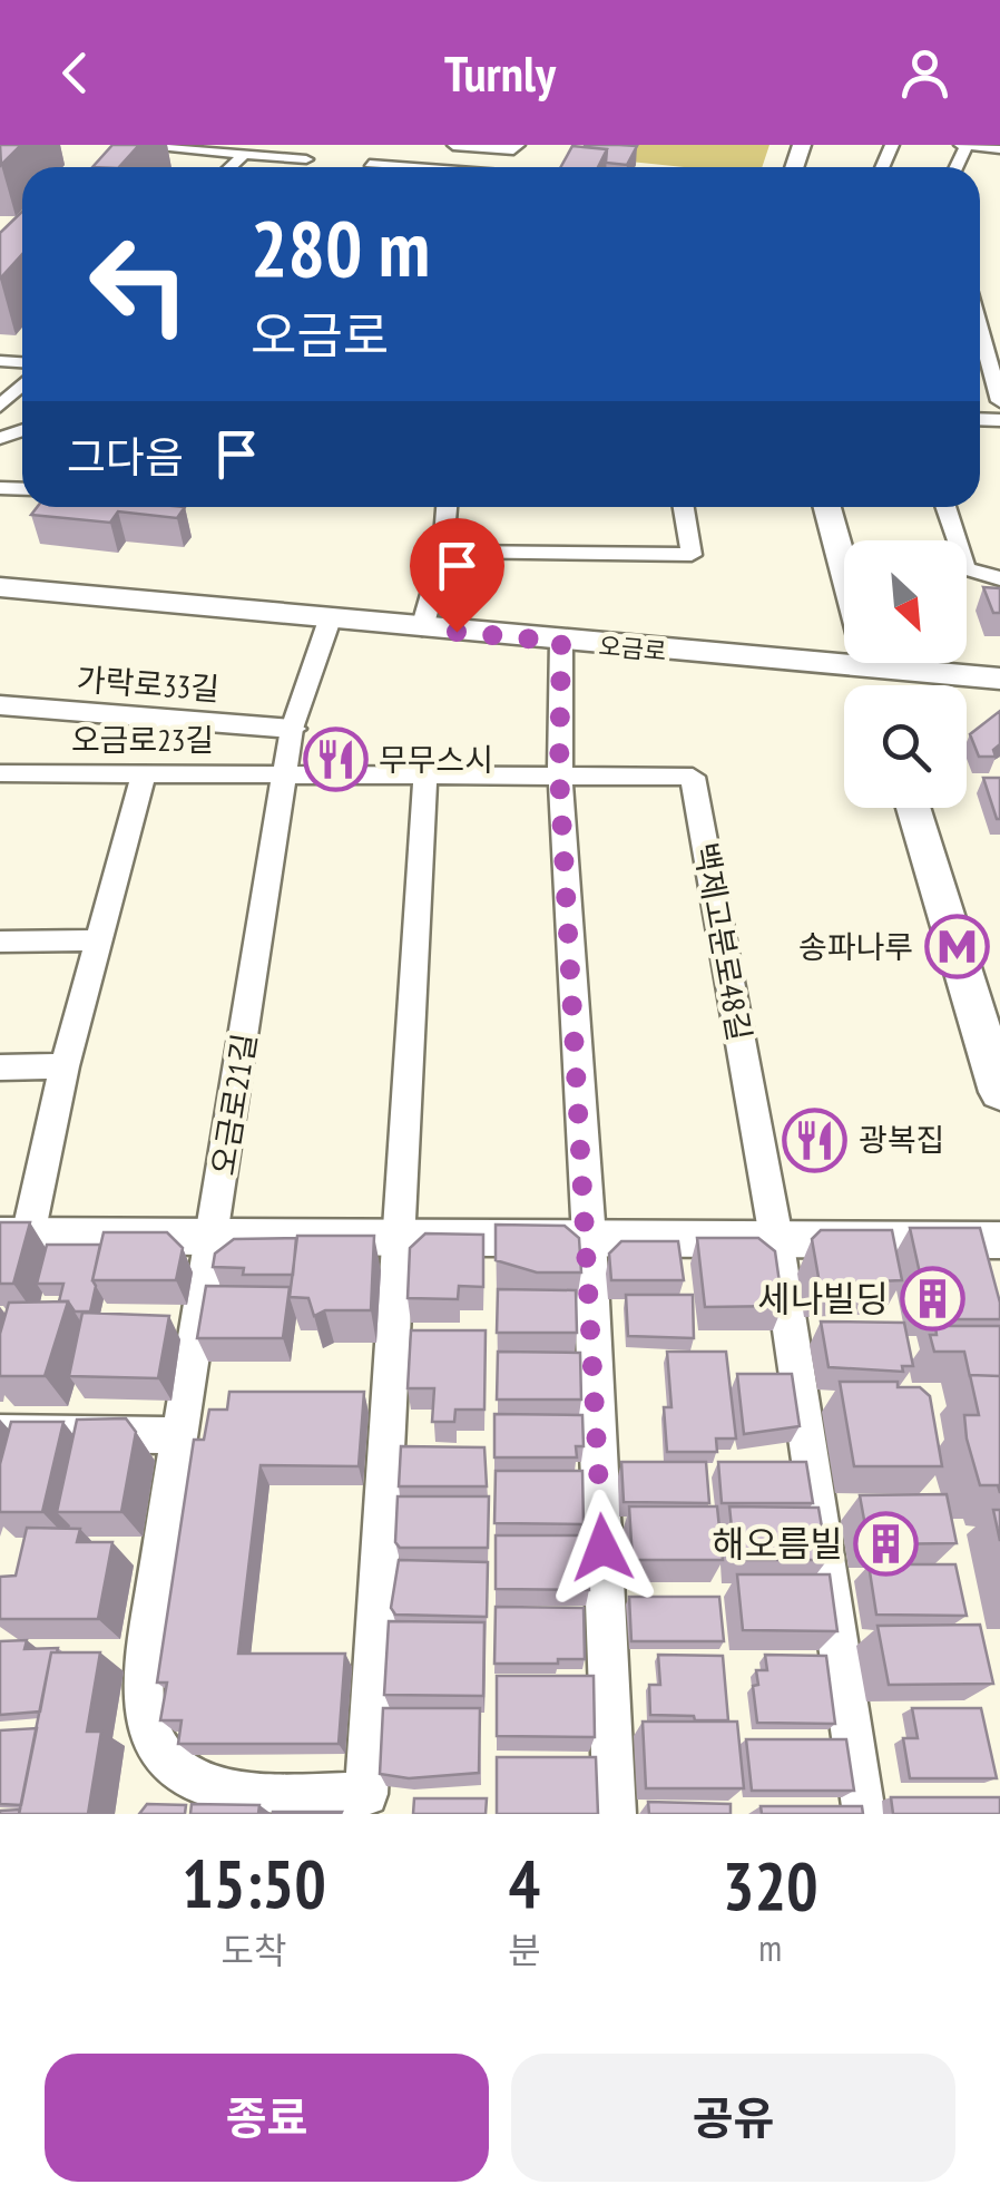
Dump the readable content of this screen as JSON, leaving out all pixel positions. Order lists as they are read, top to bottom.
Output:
{
  "streets": {
    "main road": ["오금로"],
    "street": [
      "가락로33길",
      "오금로23길",
      "백제고분로48길",
      "오금로21길"
    ]
  },
  "crossings": [
    ["오금로", "오금로21길"],
    ["가락로33길", "오금로21길"],
    ["오금로23길", "오금로21길"]
  ],
  "places": {
    "restaurant": ["무무스시", "광복집"],
    "metro station": ["송파나루"],
    "building": ["세나빌딩", "해오름빌"]
  },
  "north": "bottom right",
  "page": {
    "header": "Turnly",
    "turn": ["280 m", "오금로"],
    "then": "그다음",
    "eta": [
      "15:50",
      "도착",
      "4",
      "분",
      "320",
      "m"
    ],
    "buttons": ["종료", "공유"]
  }
}
